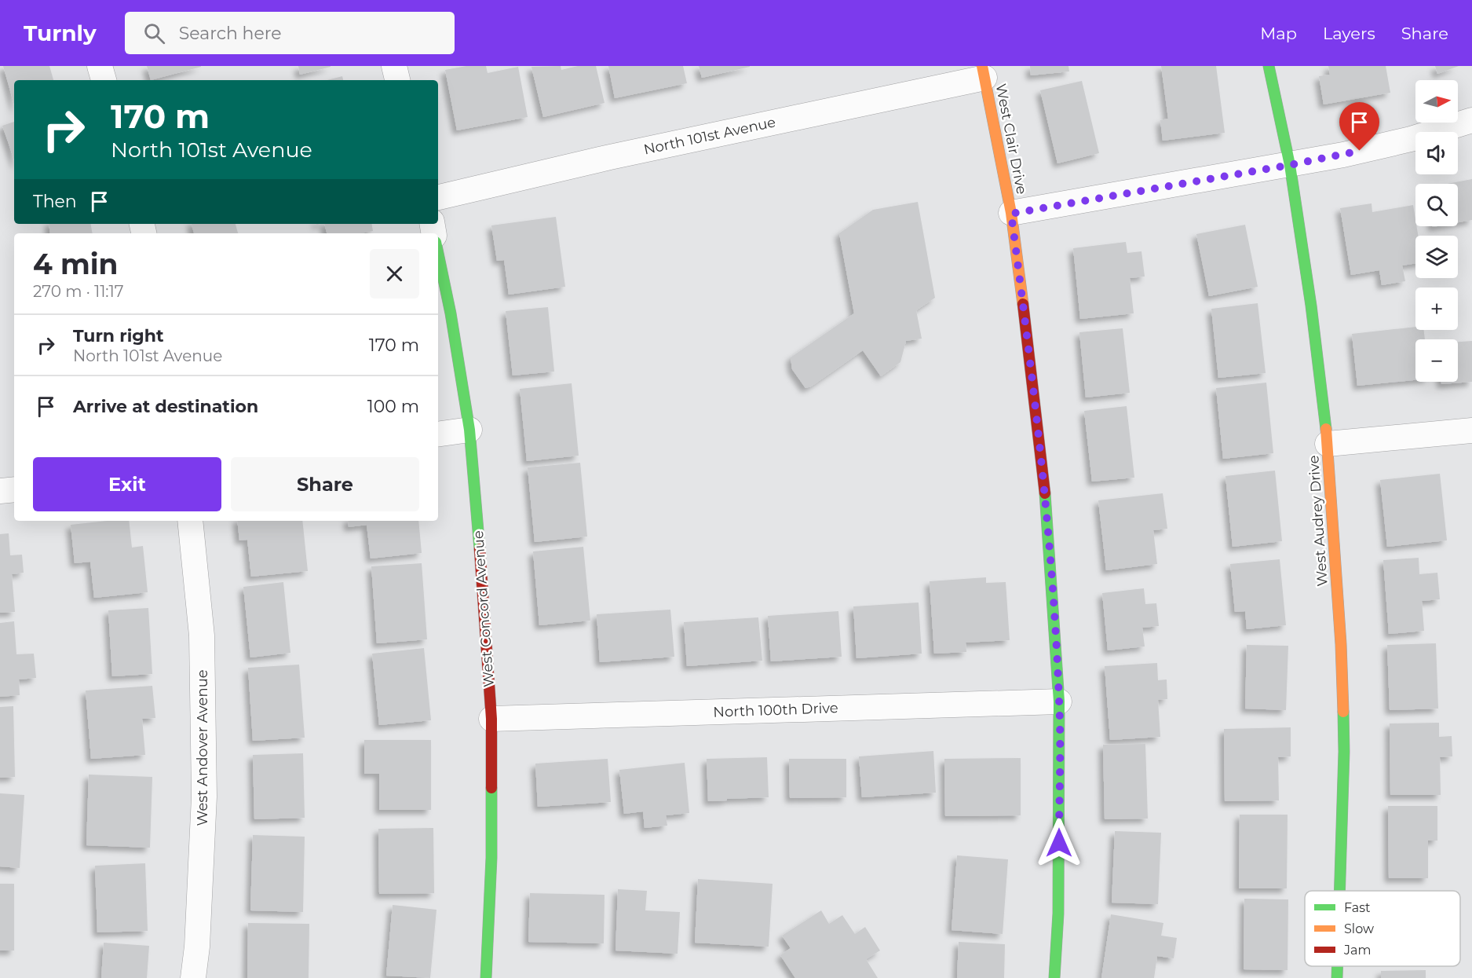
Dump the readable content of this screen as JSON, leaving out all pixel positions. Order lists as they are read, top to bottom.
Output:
{
  "streets": {
    "street": [
      "North 101st Avenue",
      "West Clair Drive",
      "West Audrey Drive",
      "West Concord Avenue",
      "North 100th Drive",
      "West Andover Avenue"
    ]
  },
  "crossings": [
    ["North 101st Avenue", "West Clair Drive"],
    ["West Clair Drive", "North 100th Drive"],
    ["West Concord Avenue", "North 100th Drive"]
  ],
  "legend": ["Fast", "Slow", "Jam"],
  "north": "right",
  "page": {
    "header": "Turnly",
    "search": "Search here",
    "nav": ["Map", "Layers", "Share"],
    "map_buttons": ["+", "−"],
    "turn": ["170 m", "North 101st Avenue"],
    "then": "Then",
    "heading": ["4 min", "270 m · 11:17"],
    "list": [
      {
        "name": "Turn right",
        "note": "North 101st Avenue",
        "value": "170 m"
      },
      {
        "name": "Arrive at destination",
        "value": "100 m"
      }
    ],
    "buttons": ["Exit", "Share"]
  }
}
